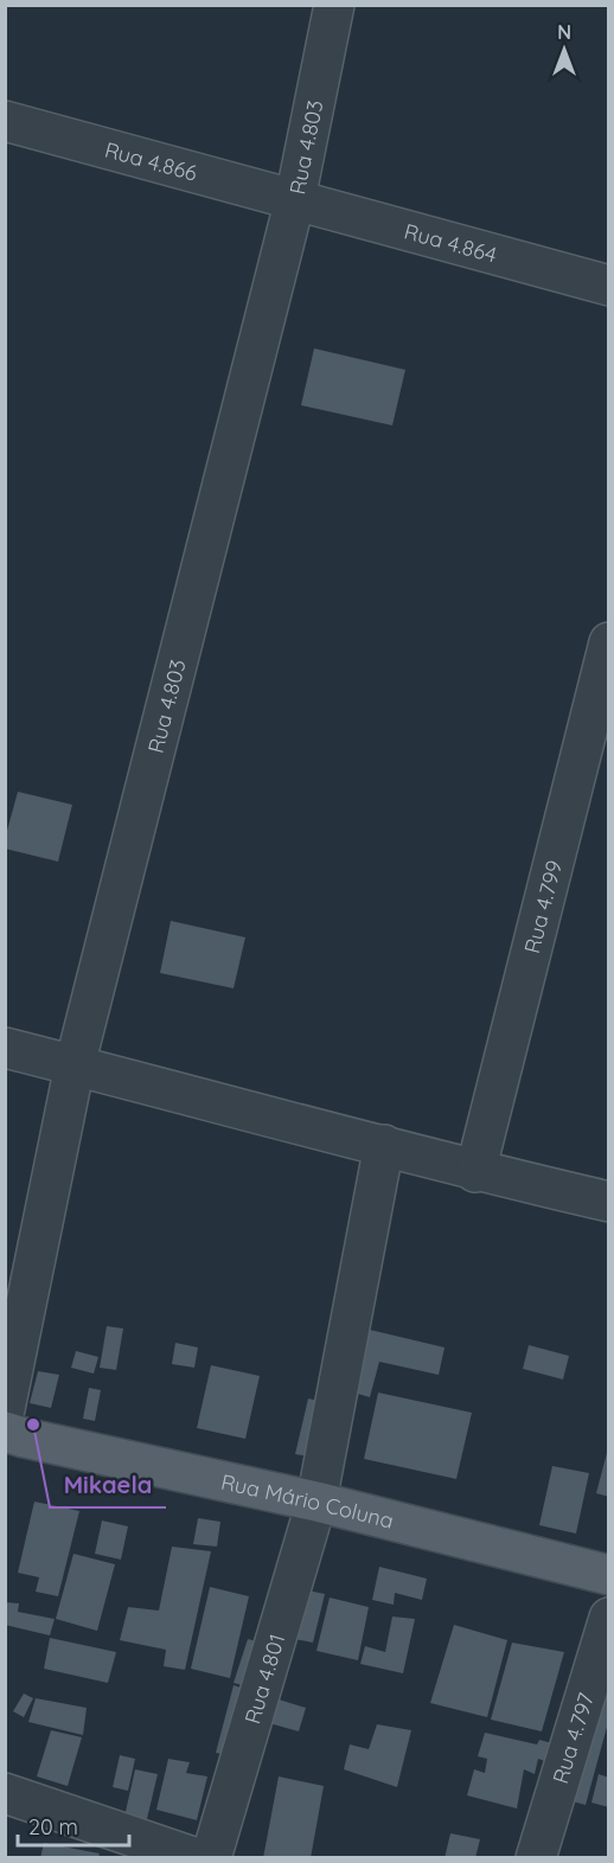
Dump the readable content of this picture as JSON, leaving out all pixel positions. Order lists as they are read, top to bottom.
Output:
{
  "streets": {
    "main road": ["Rua Mário Coluna"],
    "street": [
      "Rua 4.803",
      "Rua 4.866",
      "Rua 4.864",
      "Rua 4.799",
      "Rua 4.801",
      "Rua 4.797"
    ]
  },
  "crossings": [
    ["Rua 4.803", "Rua 4.866"],
    ["Rua 4.803", "Rua 4.864"],
    ["Rua 4.866", "Rua 4.864"],
    ["Rua Mário Coluna", "Rua 4.801"]
  ],
  "places": ["Mikaela"],
  "scale_bar": "20 m",
  "north": "top"
}
